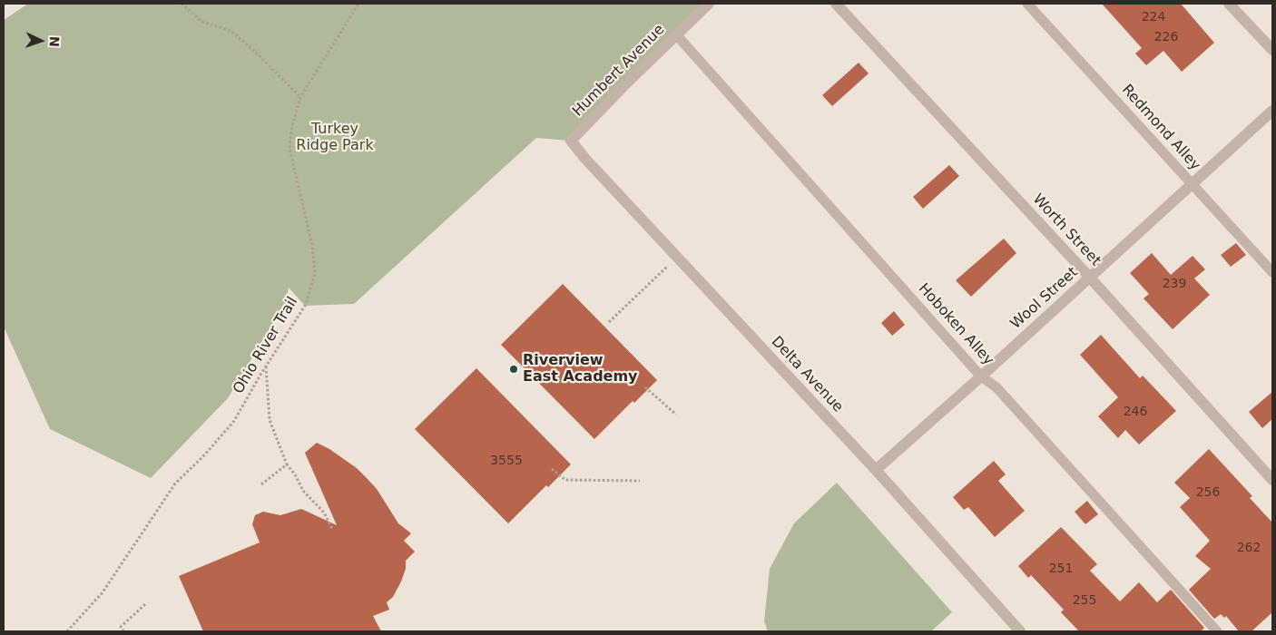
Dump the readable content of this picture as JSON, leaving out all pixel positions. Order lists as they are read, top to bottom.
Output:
{
  "streets": {
    "street": [
      "Humbert Avenue",
      "Worth Street",
      "Wool Street",
      "Delta Avenue"
    ],
    "lane": ["Redmond Alley", "Hoboken Alley"],
    "path": ["Ohio River Trail"]
  },
  "crossings": [
    ["Humbert Avenue", "Hoboken Alley"],
    ["Humbert Avenue", "Delta Avenue"],
    ["Redmond Alley", "Wool Street"],
    ["Worth Street", "Wool Street"],
    ["Wool Street", "Hoboken Alley"],
    ["Wool Street", "Delta Avenue"]
  ],
  "parks": ["Turkey Ridge Park"],
  "places": ["Riverview East Academy"],
  "house_numbers": [
    "224",
    "226",
    "239",
    "246",
    "3555",
    "256",
    "262",
    "251",
    "255"
  ],
  "north": "right"
}
